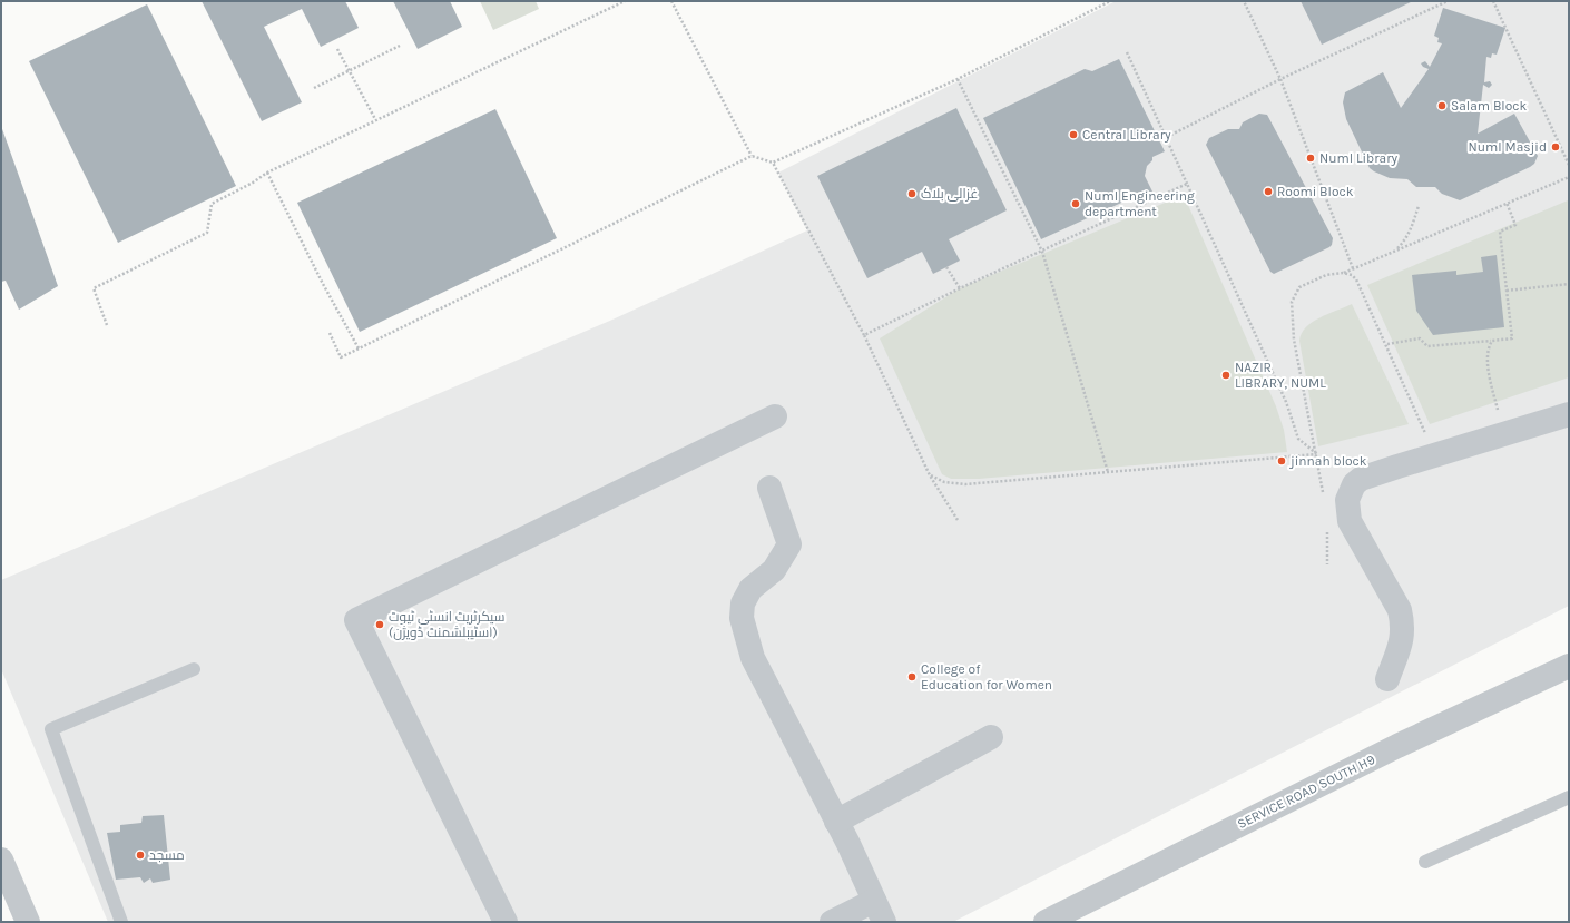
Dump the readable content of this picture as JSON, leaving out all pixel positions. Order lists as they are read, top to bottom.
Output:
{
  "streets": {
    "street": ["SERVICE ROAD SOUTH H9"]
  },
  "places": [
    "Salam Block",
    "Central Library",
    "Numl Masjid",
    "Numl Library",
    "Roomi Block",
    "غزالی بلاک",
    "Numl Engineering department",
    "NAZIR LIBRARY, NUML",
    "jinnah block",
    "سیکرٹریٹ انسٹی ٹیوٹ (اسٹیبلشمنٹ ڈویژن)",
    "College of Education for Women",
    "مسجد"
  ]
}
